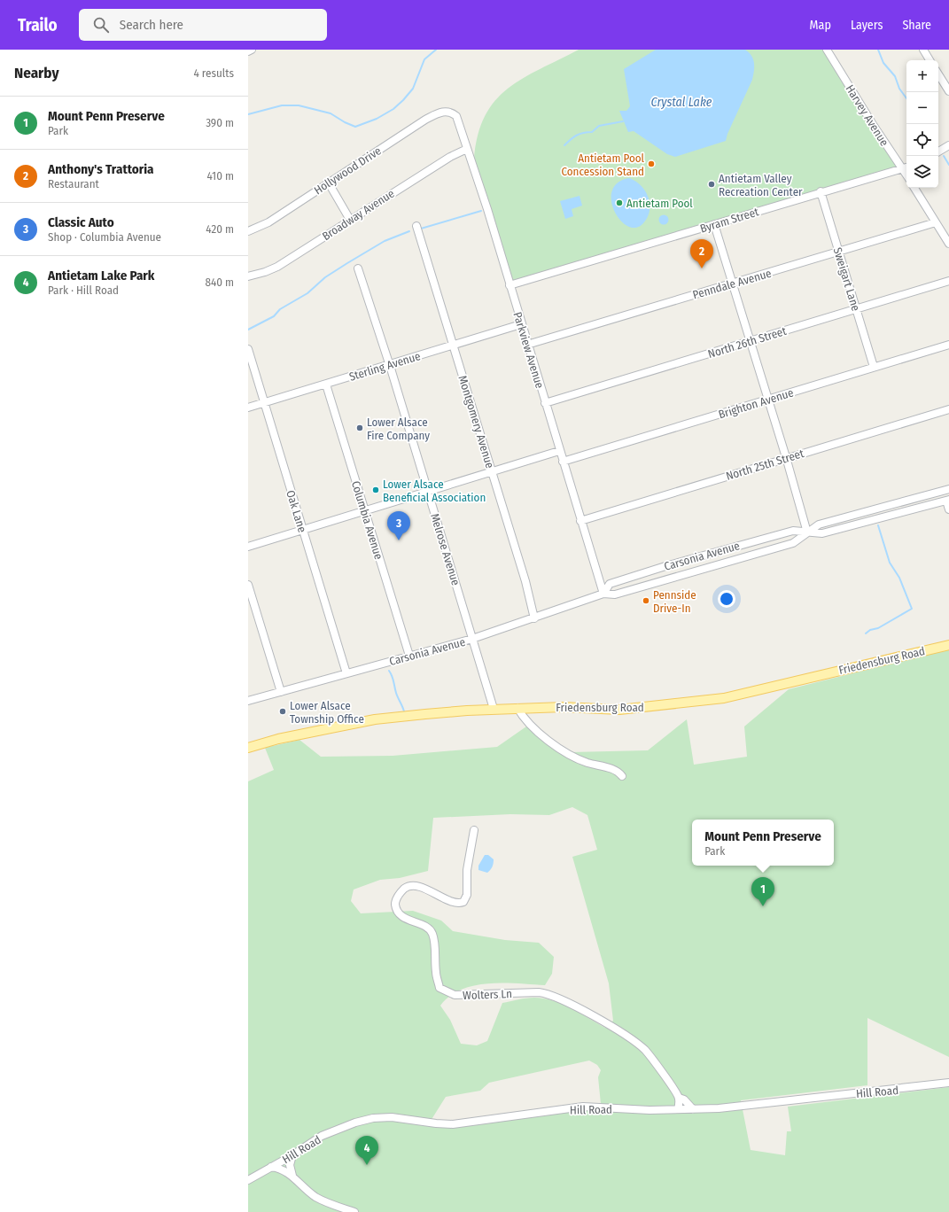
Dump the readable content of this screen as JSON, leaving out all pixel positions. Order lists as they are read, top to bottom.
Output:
{
  "streets": {
    "main road": ["Friedensburg Road"],
    "street": [
      "Harvey Avenue",
      "Hollywood Drive",
      "Broadway Avenue",
      "Byram Street",
      "Sweigart Lane",
      "Penndale Avenue",
      "North 26th Street",
      "Parkview Avenue",
      "Sterling Avenue",
      "Brighton Avenue",
      "Montgomery Avenue",
      "North 25th Street",
      "Oak Lane",
      "Columbia Avenue",
      "Melrose Avenue",
      "Carsonia Avenue",
      "Wolters Ln",
      "Hill Road"
    ]
  },
  "crossings": [
    ["Harvey Avenue", "Byram Street"],
    ["Hollywood Drive", "Parkview Avenue"],
    ["Broadway Avenue", "Parkview Avenue"],
    ["Byram Street", "Sweigart Lane"],
    ["Byram Street", "Parkview Avenue"],
    ["Sweigart Lane", "Penndale Avenue"],
    ["Sweigart Lane", "North 26th Street"],
    ["Sweigart Lane", "Brighton Avenue"],
    ["Penndale Avenue", "Parkview Avenue"],
    ["North 26th Street", "Parkview Avenue"],
    ["Parkview Avenue", "Sterling Avenue"],
    ["Parkview Avenue", "Brighton Avenue"],
    ["Parkview Avenue", "North 25th Street"],
    ["Parkview Avenue", "Carsonia Avenue"],
    ["Sterling Avenue", "Montgomery Avenue"],
    ["Sterling Avenue", "Oak Lane"],
    ["Sterling Avenue", "Columbia Avenue"],
    ["Sterling Avenue", "Melrose Avenue"],
    ["Montgomery Avenue", "Carsonia Avenue"],
    ["Oak Lane", "Carsonia Avenue"],
    ["Columbia Avenue", "Carsonia Avenue"],
    ["Melrose Avenue", "Carsonia Avenue"],
    ["Melrose Avenue", "Friedensburg Road"]
  ],
  "water": ["Crystal Lake"],
  "places": [
    "Antietam Pool Concession Stand",
    "Antietam Valley Recreation Center",
    "Antietam Pool",
    "Lower Alsace Fire Company",
    "Lower Alsace Beneficial Association",
    "Pennside Drive-In",
    "Lower Alsace Township Office"
  ],
  "page": {
    "header": "Trailo",
    "search": "Search here",
    "nav": ["Map", "Layers", "Share"],
    "heading": ["Nearby", "4 results"],
    "map_buttons": ["+", "−"],
    "list": [
      {
        "mark": "1",
        "name": "Mount Penn Preserve",
        "note": "Park",
        "value": "390 m"
      },
      {
        "mark": "2",
        "name": "Anthony's Trattoria",
        "note": "Restaurant",
        "value": "410 m"
      },
      {
        "mark": "3",
        "name": "Classic Auto",
        "note": "Shop · Columbia Avenue",
        "value": "420 m"
      },
      {
        "mark": "4",
        "name": "Antietam Lake Park",
        "note": "Park · Hill Road",
        "value": "840 m"
      }
    ],
    "pins": [
      "2",
      "3",
      "1",
      "4"
    ],
    "popup": ["Mount Penn Preserve", "Park"]
  }
}
